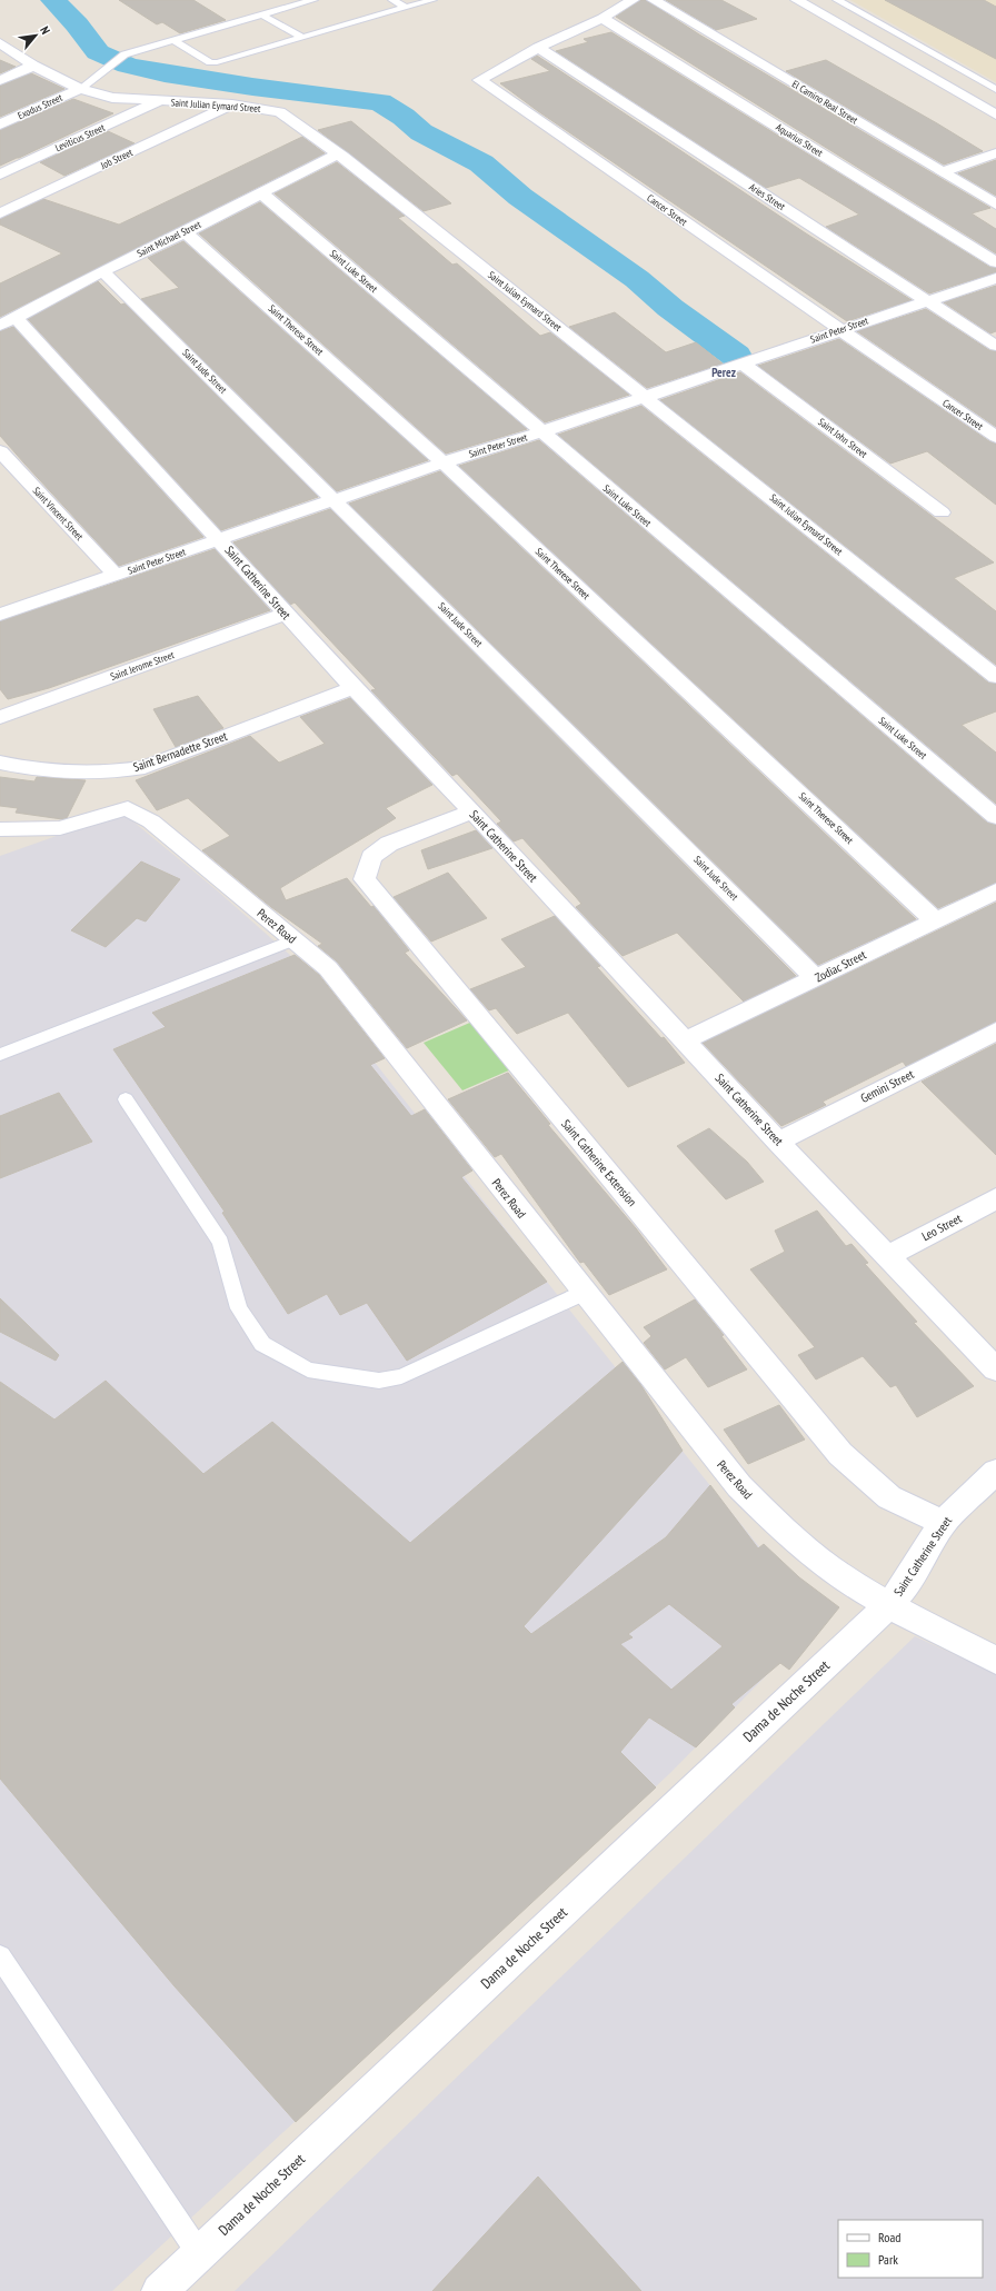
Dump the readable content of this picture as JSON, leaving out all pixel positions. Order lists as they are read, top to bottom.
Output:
{
  "streets": {
    "street": [
      "El Camino Real Street",
      "Saint Julian Eymard Street",
      "Exodus Street",
      "Leviticus Street",
      "Aquarius Street",
      "Job Street",
      "Aries Street",
      "Cancer Street",
      "Saint Michael Street",
      "Saint Luke Street",
      "Saint Therese Street",
      "Saint Peter Street",
      "Saint Jude Street",
      "Saint John Street",
      "Saint Vincent Street",
      "Saint Catherine Street",
      "Saint Jerome Street",
      "Saint Bernadette Street",
      "Perez Road",
      "Zodiac Street",
      "Gemini Street",
      "Saint Catherine Extension",
      "Leo Street",
      "Dama de Noche Street"
    ]
  },
  "crossings": [
    ["Saint Julian Eymard Street", "Exodus Street"],
    ["Saint Julian Eymard Street", "Leviticus Street"],
    ["Saint Julian Eymard Street", "Job Street"],
    ["Saint Julian Eymard Street", "Saint Michael Street"],
    ["Saint Julian Eymard Street", "Saint Peter Street"],
    ["Aquarius Street", "Cancer Street"],
    ["Aries Street", "Cancer Street"],
    ["Aries Street", "Saint Peter Street"],
    ["Cancer Street", "Saint Peter Street"],
    ["Saint Michael Street", "Saint Luke Street"],
    ["Saint Michael Street", "Saint Therese Street"],
    ["Saint Michael Street", "Saint Jude Street"],
    ["Saint Michael Street", "Saint Catherine Street"],
    ["Saint Luke Street", "Saint Peter Street"],
    ["Saint Therese Street", "Saint Peter Street"],
    ["Saint Therese Street", "Zodiac Street"],
    ["Saint Peter Street", "Saint Jude Street"],
    ["Saint Peter Street", "Saint John Street"],
    ["Saint Peter Street", "Saint Vincent Street"],
    ["Saint Peter Street", "Saint Catherine Street"],
    ["Saint Jude Street", "Zodiac Street"],
    ["Saint Catherine Street", "Saint Jerome Street"],
    ["Saint Catherine Street", "Saint Bernadette Street"],
    ["Saint Catherine Street", "Perez Road"],
    ["Saint Catherine Street", "Zodiac Street"],
    ["Saint Catherine Street", "Gemini Street"],
    ["Saint Catherine Street", "Saint Catherine Extension"],
    ["Saint Catherine Street", "Leo Street"],
    ["Saint Catherine Street", "Dama de Noche Street"],
    ["Perez Road", "Dama de Noche Street"]
  ],
  "districts": ["Perez"],
  "legend": ["Road", "Park"],
  "north": "top right"
}
